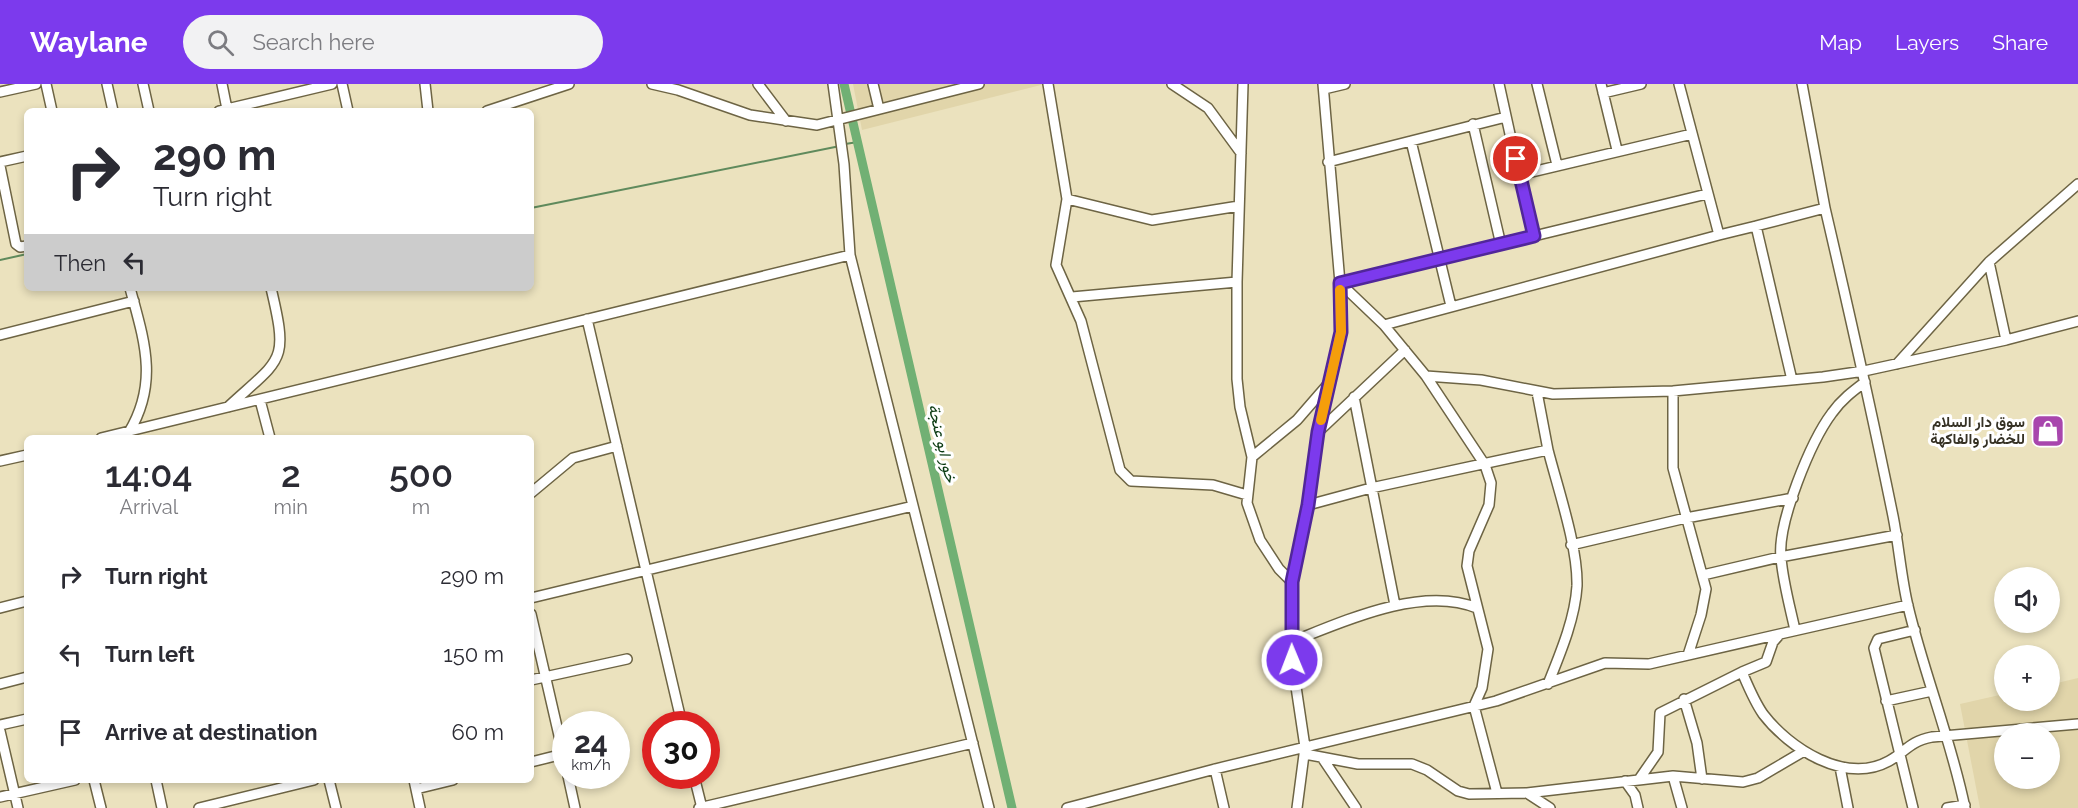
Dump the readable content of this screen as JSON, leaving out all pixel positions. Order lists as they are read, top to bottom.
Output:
{
  "water": ["خور ابو عنجة"],
  "places": {
    "shop": ["سوق دار السلام للخضار والفاكهة"]
  },
  "page": {
    "header": "Waylane",
    "search": "Search here",
    "nav": ["Map", "Layers", "Share"],
    "turn": ["290 m", "Turn right"],
    "then": "Then",
    "eta": [
      "14:04",
      "Arrival",
      "2",
      "min",
      "500",
      "m"
    ],
    "list": [
      {
        "name": "Turn right",
        "value": "290 m"
      },
      {
        "name": "Turn left",
        "value": "150 m"
      },
      {
        "name": "Arrive at destination",
        "value": "60 m"
      }
    ],
    "map_buttons": ["+", "−"],
    "speed": "24 km/h",
    "limit": "30"
  }
}
